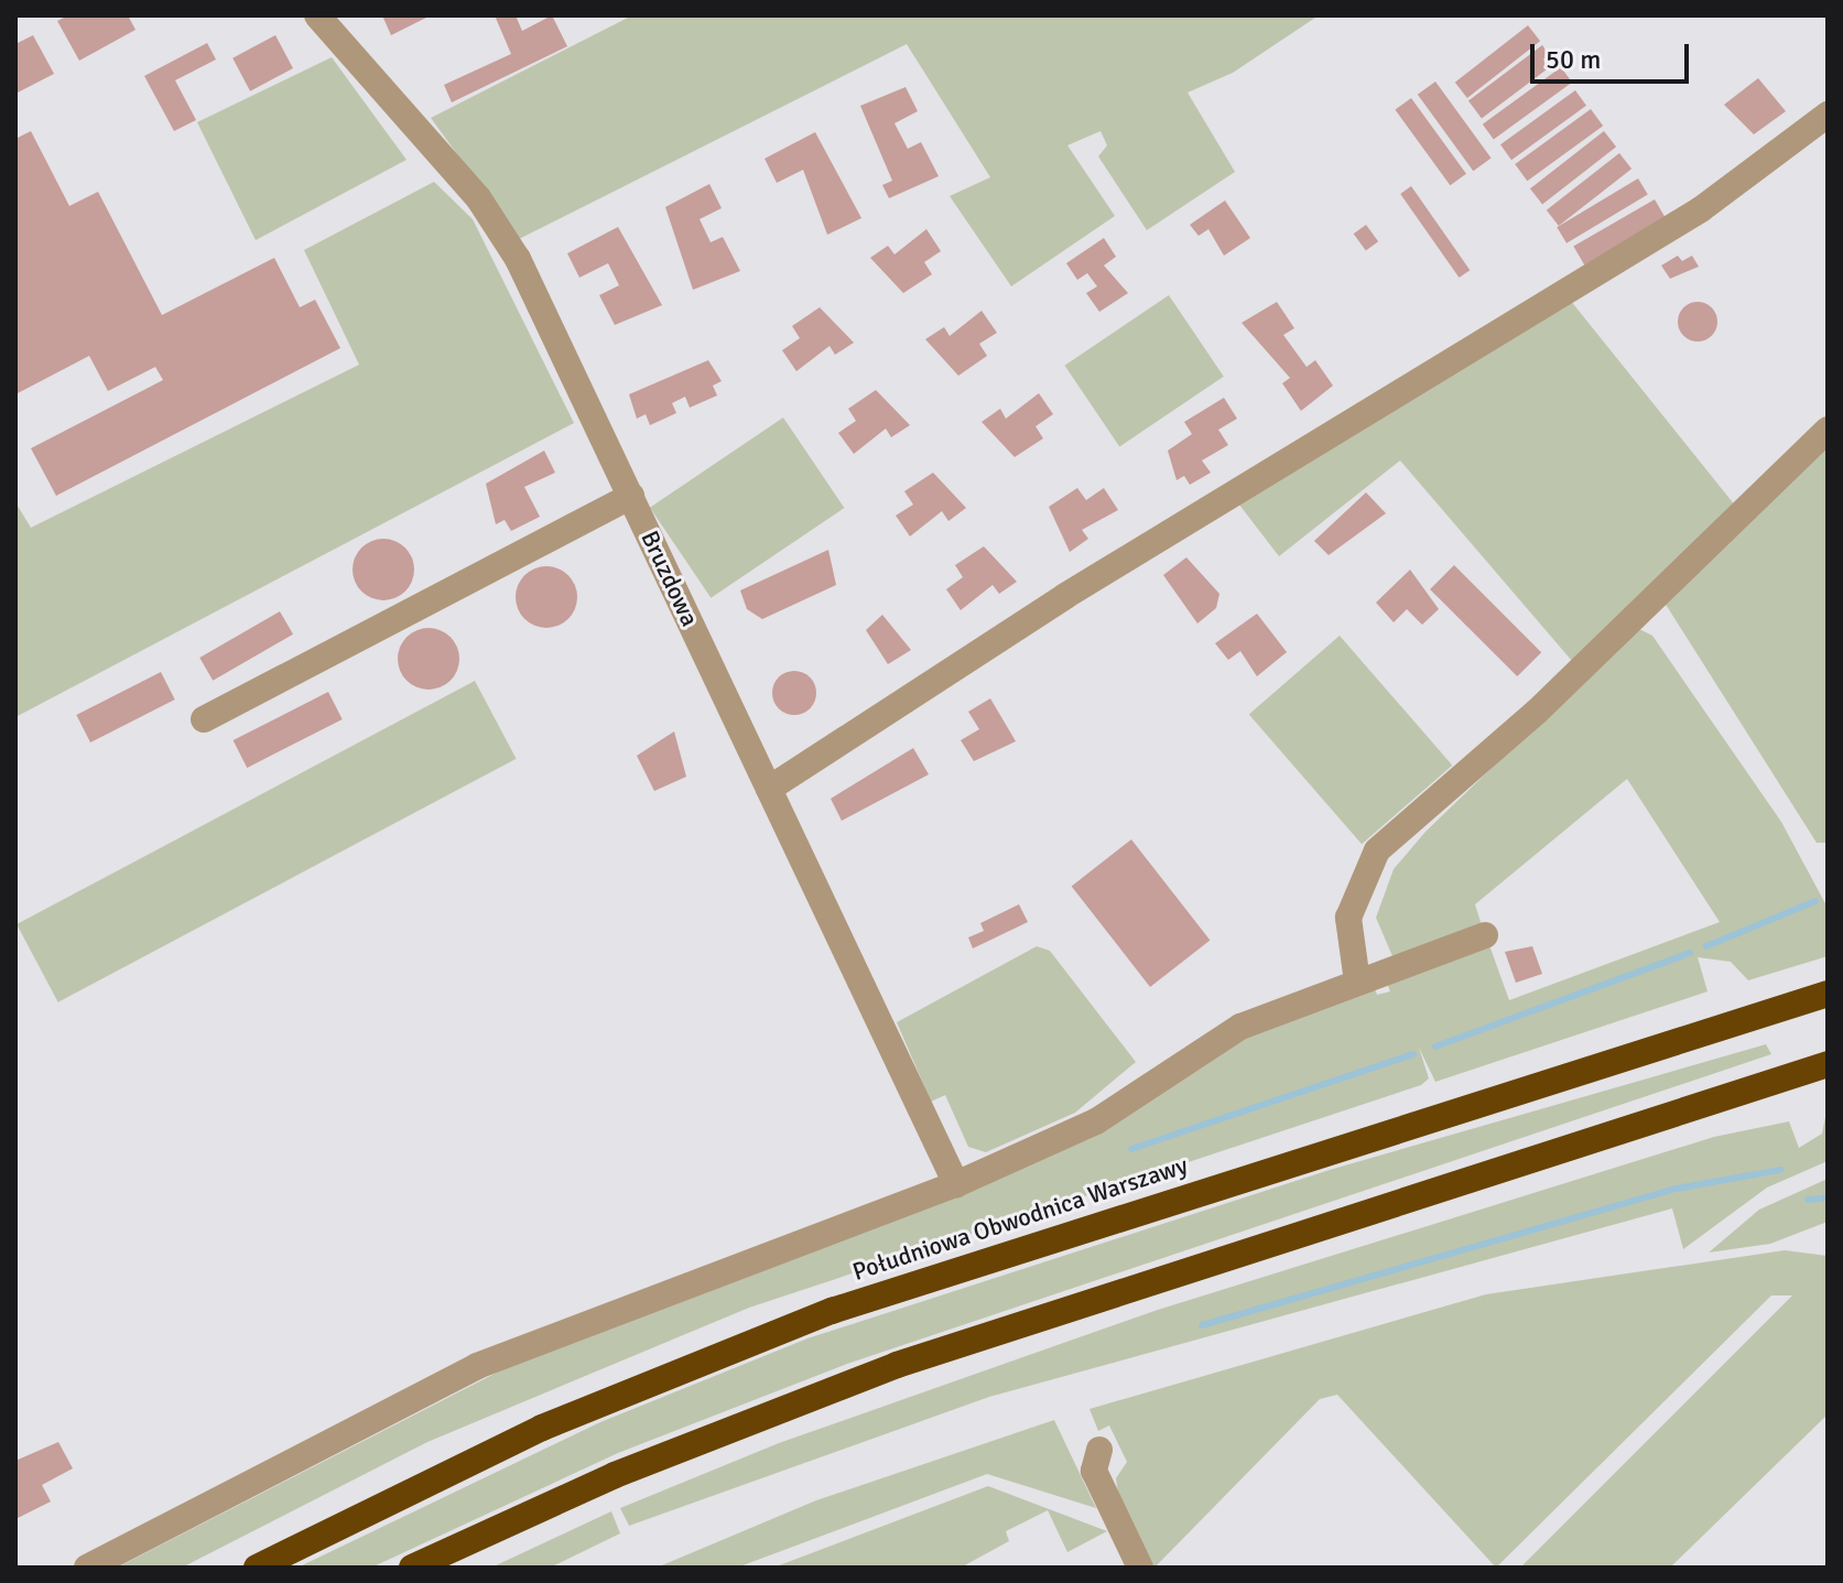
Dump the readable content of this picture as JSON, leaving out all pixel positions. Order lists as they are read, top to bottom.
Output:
{
  "streets": {
    "highway": ["Południowa Obwodnica Warszawy"],
    "street": ["Bruzdowa"]
  },
  "scale_bar": "50 m"
}
